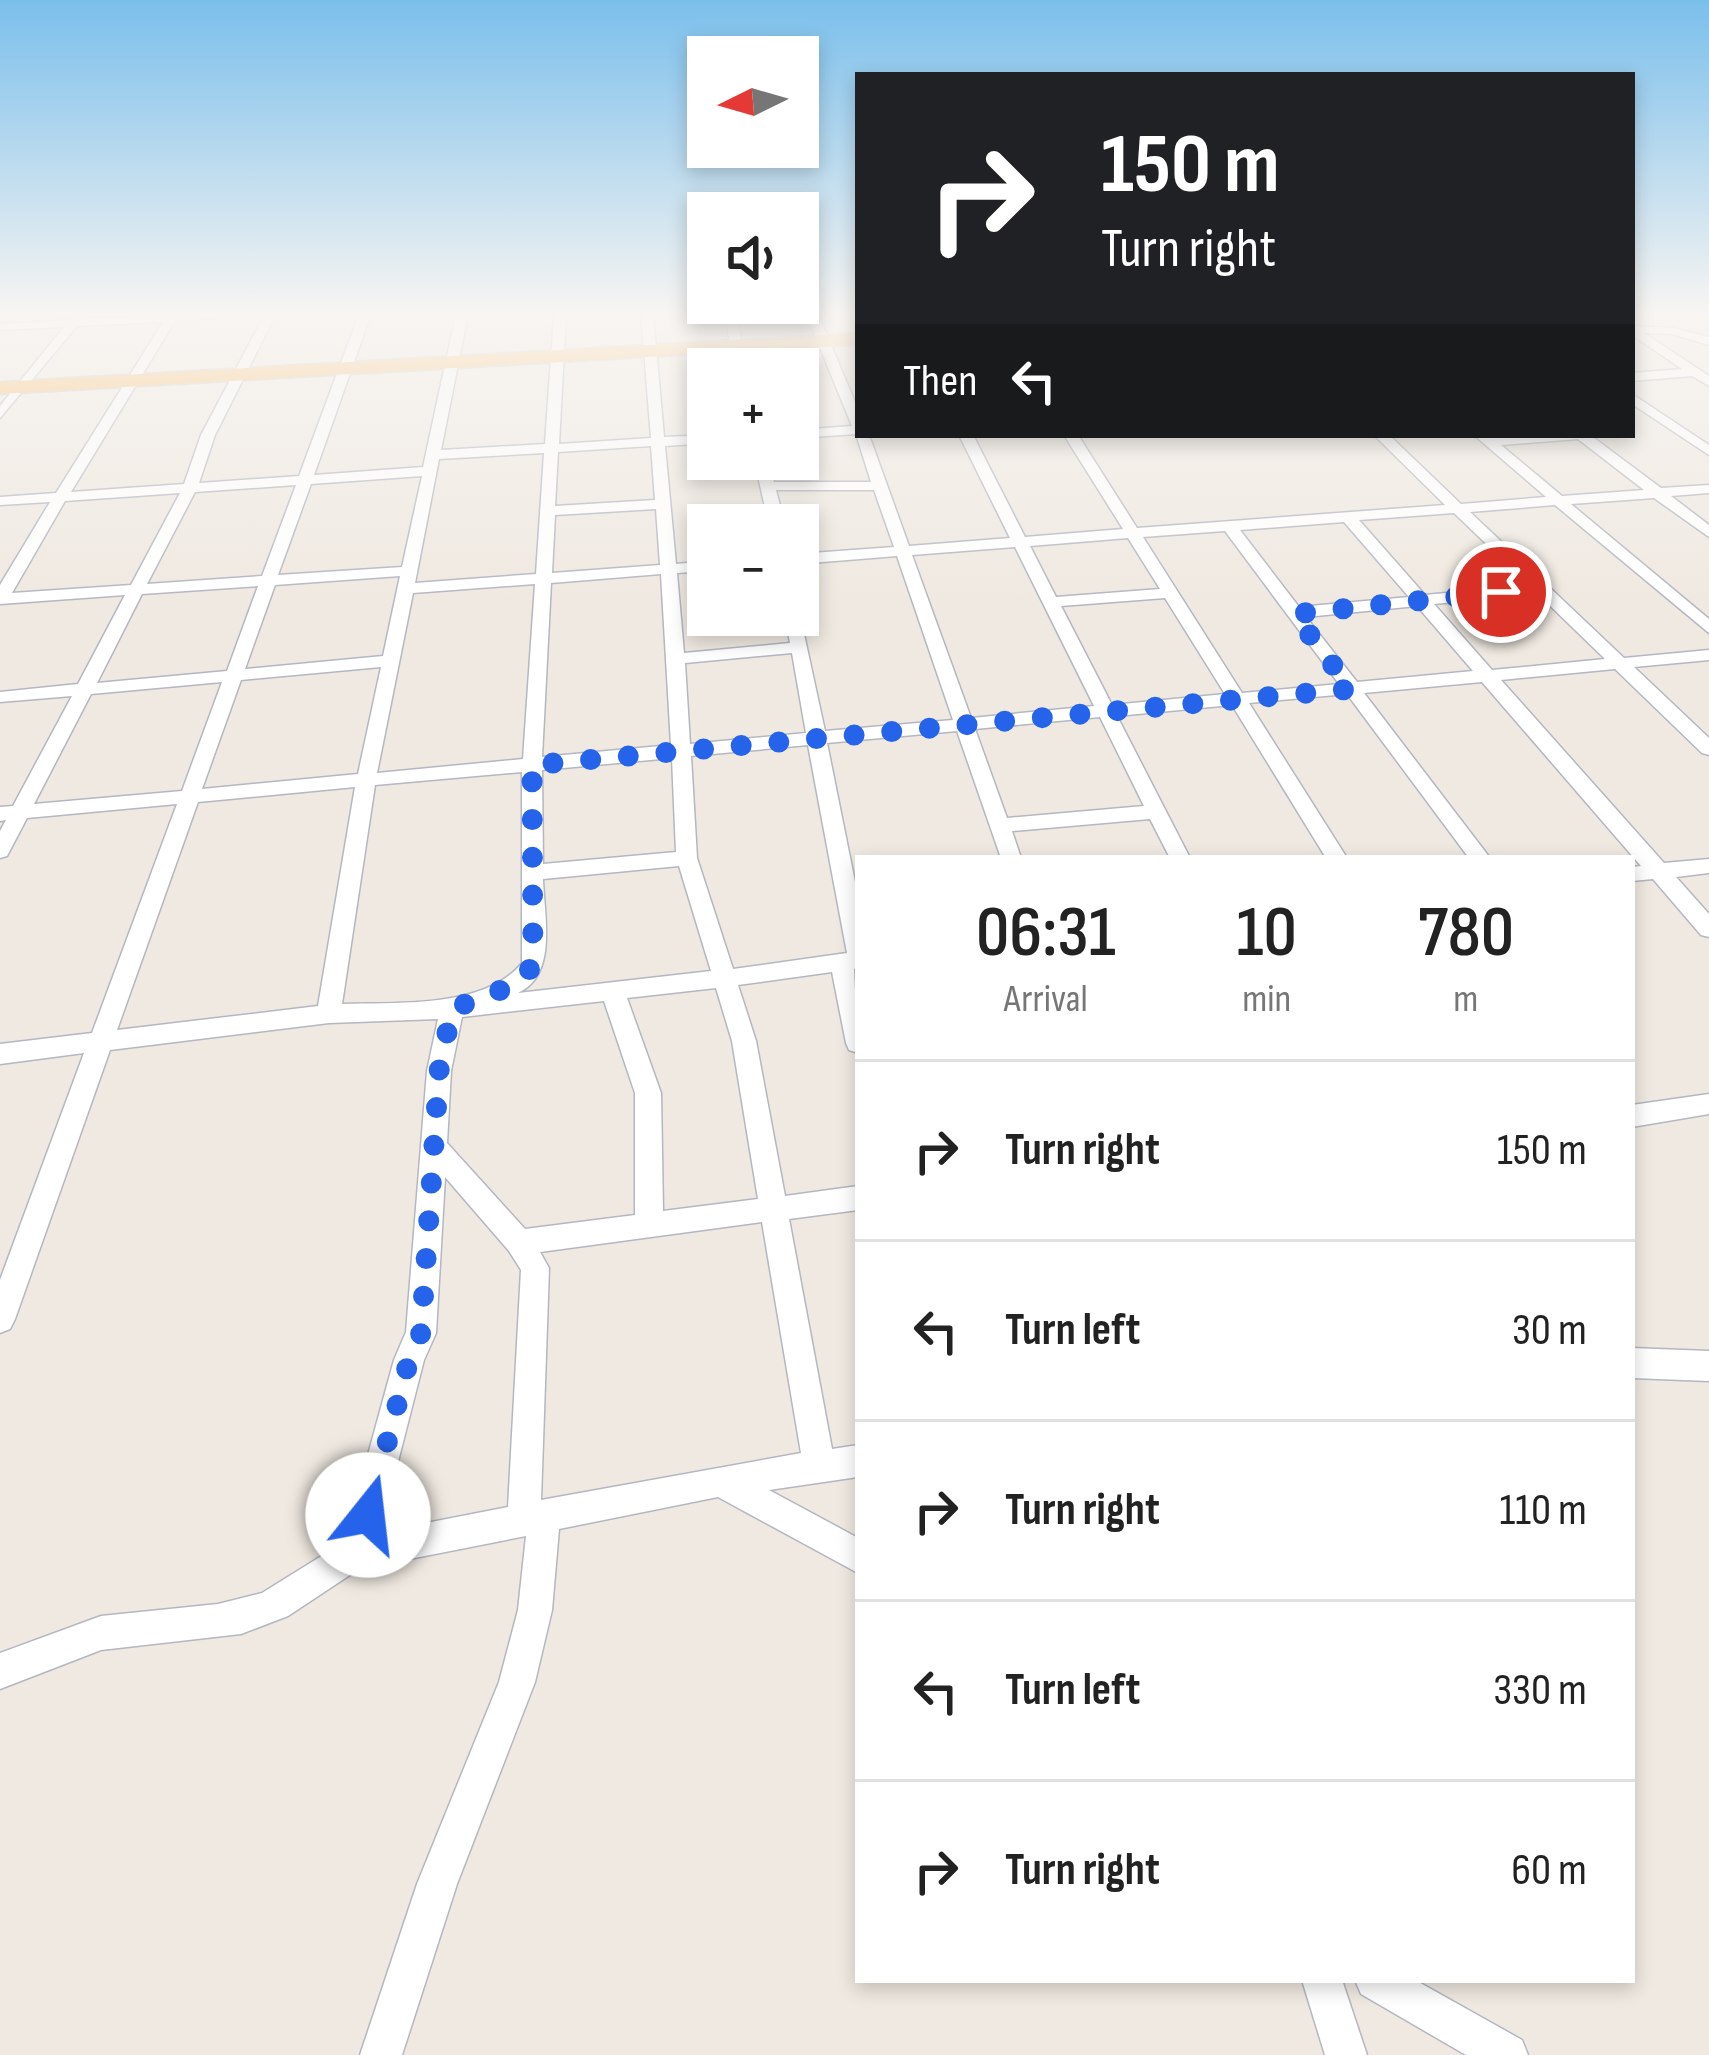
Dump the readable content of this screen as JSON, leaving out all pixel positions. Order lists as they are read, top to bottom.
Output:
{
  "north": "left",
  "page": {
    "map_buttons": ["+", "−"],
    "turn": ["150 m", "Turn right"],
    "then": "Then",
    "eta": [
      "06:31",
      "Arrival",
      "10",
      "min",
      "780",
      "m"
    ],
    "list": [
      {
        "name": "Turn right",
        "value": "150 m"
      },
      {
        "name": "Turn left",
        "value": "30 m"
      },
      {
        "name": "Turn right",
        "value": "110 m"
      },
      {
        "name": "Turn left",
        "value": "330 m"
      },
      {
        "name": "Turn right",
        "value": "60 m"
      }
    ]
  }
}
